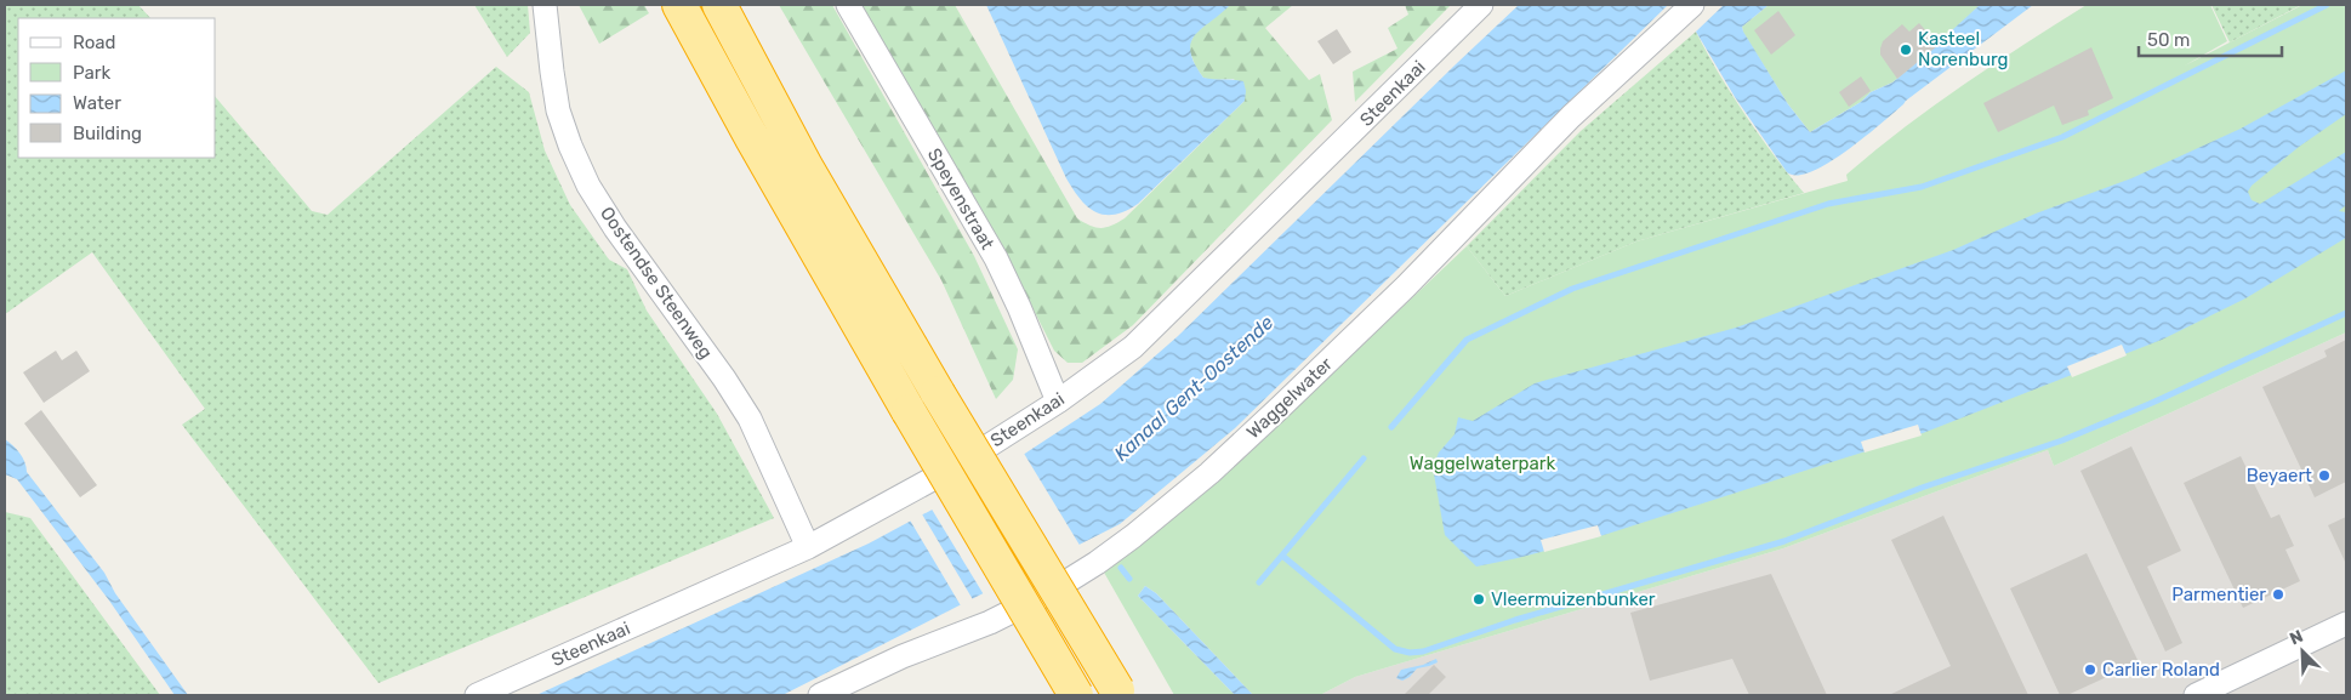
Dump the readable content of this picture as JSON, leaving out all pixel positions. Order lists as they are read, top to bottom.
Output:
{
  "streets": {
    "street": [
      "Steenkaai",
      "Speyenstraat",
      "Oostendse Steenweg",
      "Waggelwater"
    ]
  },
  "crossings": [
    ["Steenkaai", "Speyenstraat"],
    ["Steenkaai", "Oostendse Steenweg"]
  ],
  "water": ["Kanaal Gent-Oostende"],
  "parks": ["Waggelwaterpark"],
  "places": [
    "Kasteel Norenburg",
    "Beyaert",
    "Parmentier",
    "Vleermuizenbunker",
    "Carlier Roland"
  ],
  "legend": [
    "Road",
    "Park",
    "Water",
    "Building"
  ],
  "scale_bar": "50 m",
  "north": "top left"
}
